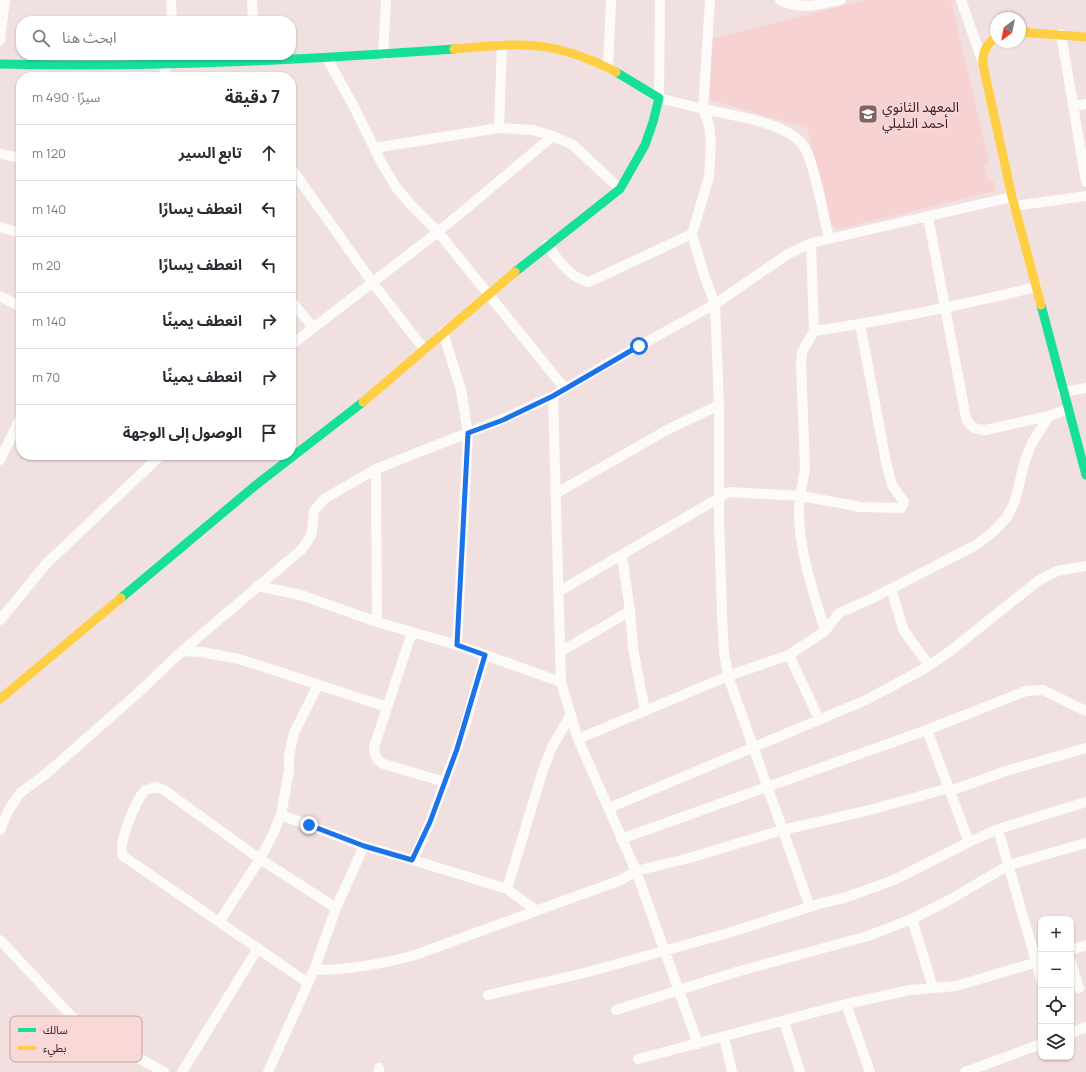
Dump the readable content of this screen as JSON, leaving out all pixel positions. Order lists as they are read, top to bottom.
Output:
{
  "places": {
    "school or university": ["المعهد الثانوي أحمد التليلي"]
  },
  "legend": ["سالك", "بطيء"],
  "north": "bottom left",
  "page": {
    "search": "ابحث هنا",
    "heading": ["7 دقيقة", "سيرًا · 490 m"],
    "list": [
      ["تابع السير", "120 m"],
      ["انعطف يسارًا", "140 m"],
      ["انعطف يسارًا", "20 m"],
      ["انعطف يمينًا", "140 m"],
      ["انعطف يمينًا", "70 m"],
      "الوصول إلى الوجهة"
    ],
    "map_buttons": ["+", "−"]
  }
}
